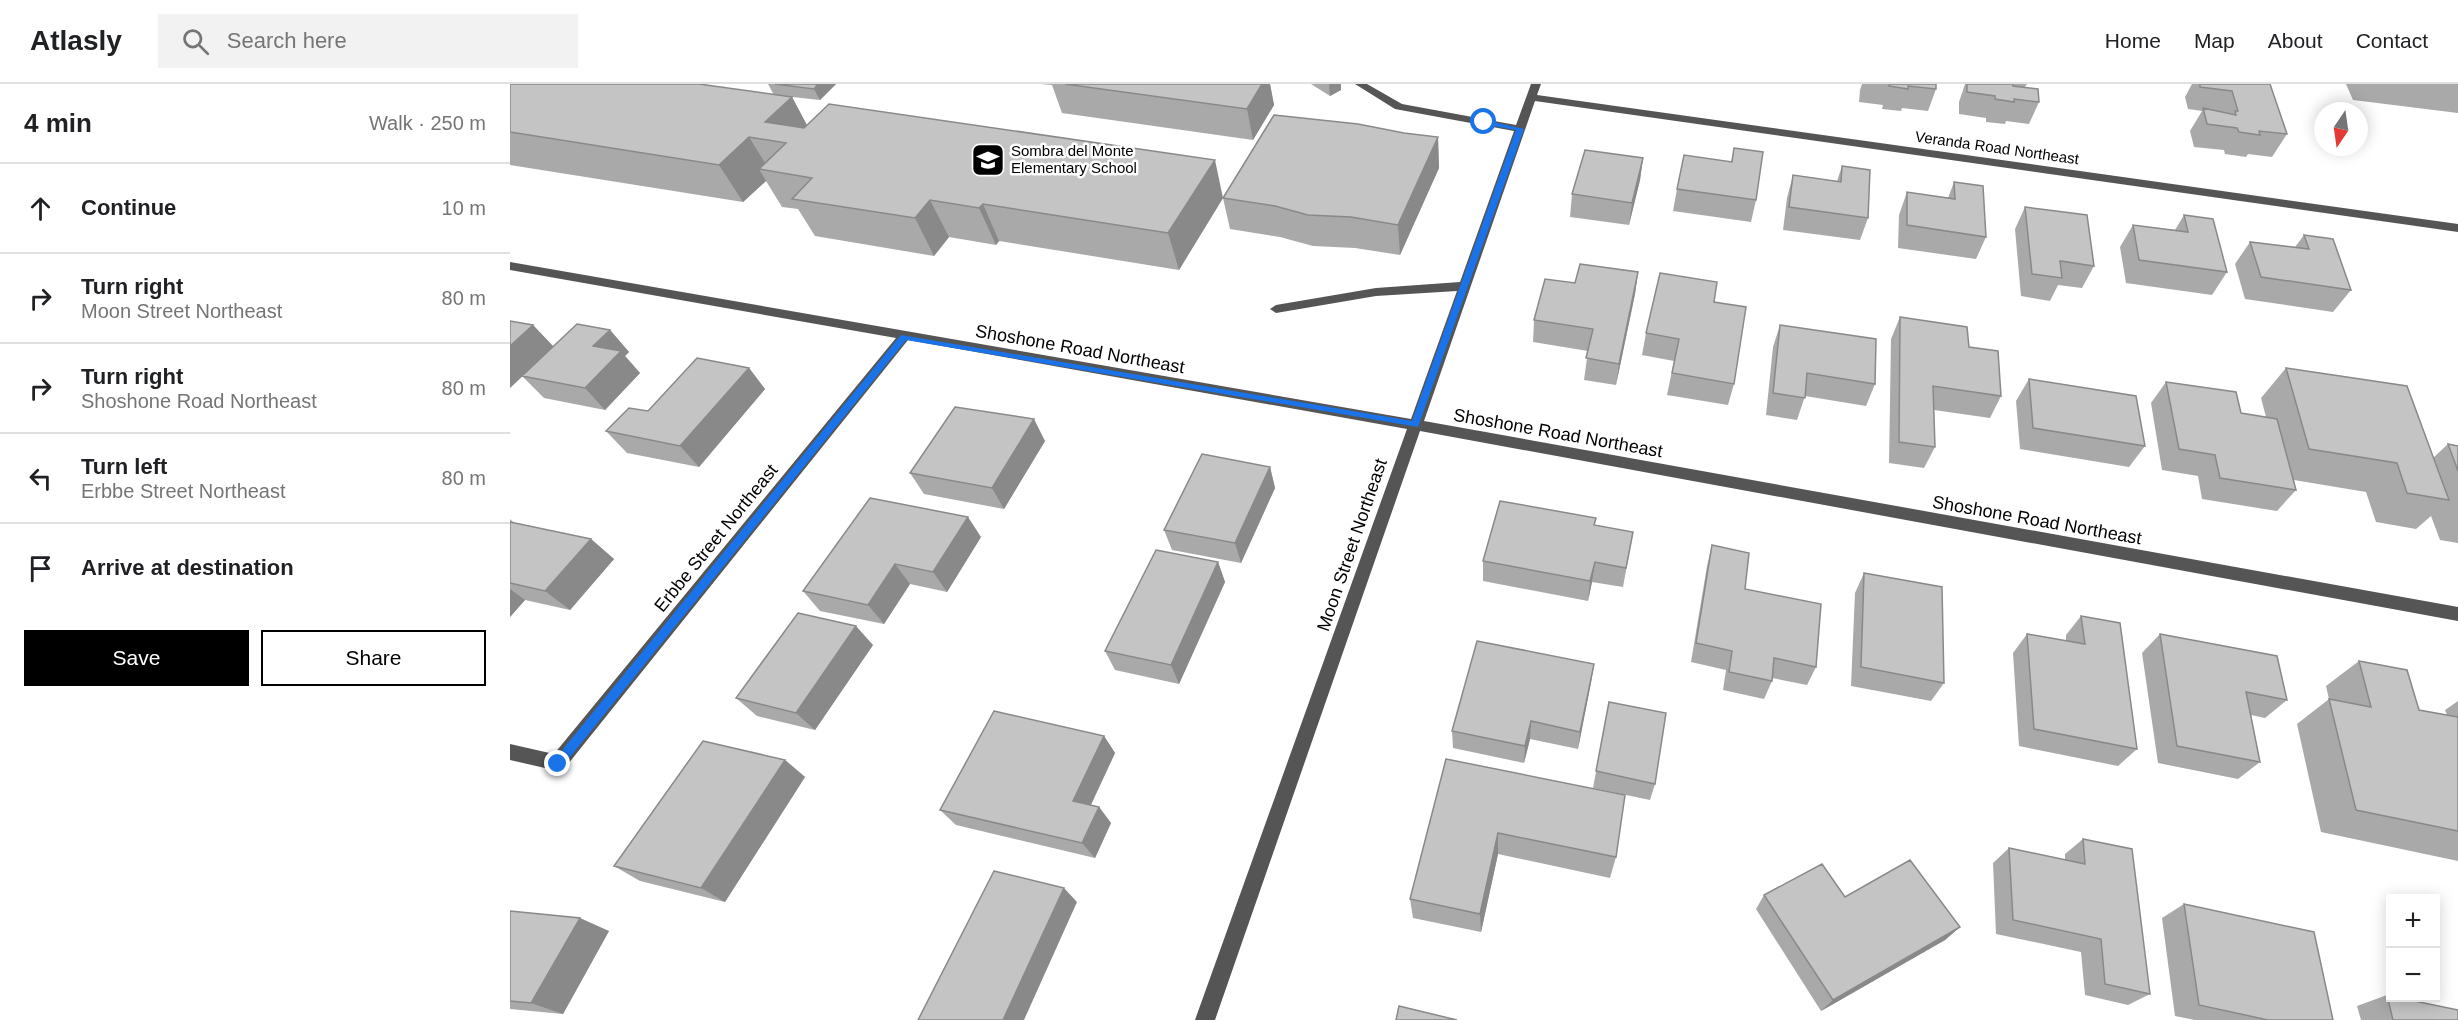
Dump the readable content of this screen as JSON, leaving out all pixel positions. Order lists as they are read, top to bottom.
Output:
{
  "streets": {
    "street": [
      "Veranda Road Northeast",
      "Shoshone Road Northeast",
      "Erbbe Street Northeast",
      "Moon Street Northeast"
    ]
  },
  "crossings": [
    ["Veranda Road Northeast", "Moon Street Northeast"],
    ["Shoshone Road Northeast", "Erbbe Street Northeast"],
    ["Shoshone Road Northeast", "Moon Street Northeast"]
  ],
  "places": {
    "school or university": ["Sombra del Monte Elementary School"]
  },
  "north": "bottom",
  "page": {
    "header": "Atlasly",
    "search": "Search here",
    "nav": [
      "Home",
      "Map",
      "About",
      "Contact"
    ],
    "heading": ["4 min", "Walk · 250 m"],
    "list": [
      ["Continue", "10 m"],
      ["Turn right", "Moon Street Northeast", "80 m"],
      ["Turn right", "Shoshone Road Northeast", "80 m"],
      ["Turn left", "Erbbe Street Northeast", "80 m"],
      "Arrive at destination"
    ],
    "buttons": ["Save", "Share"],
    "map_buttons": ["+", "−"]
  }
}
